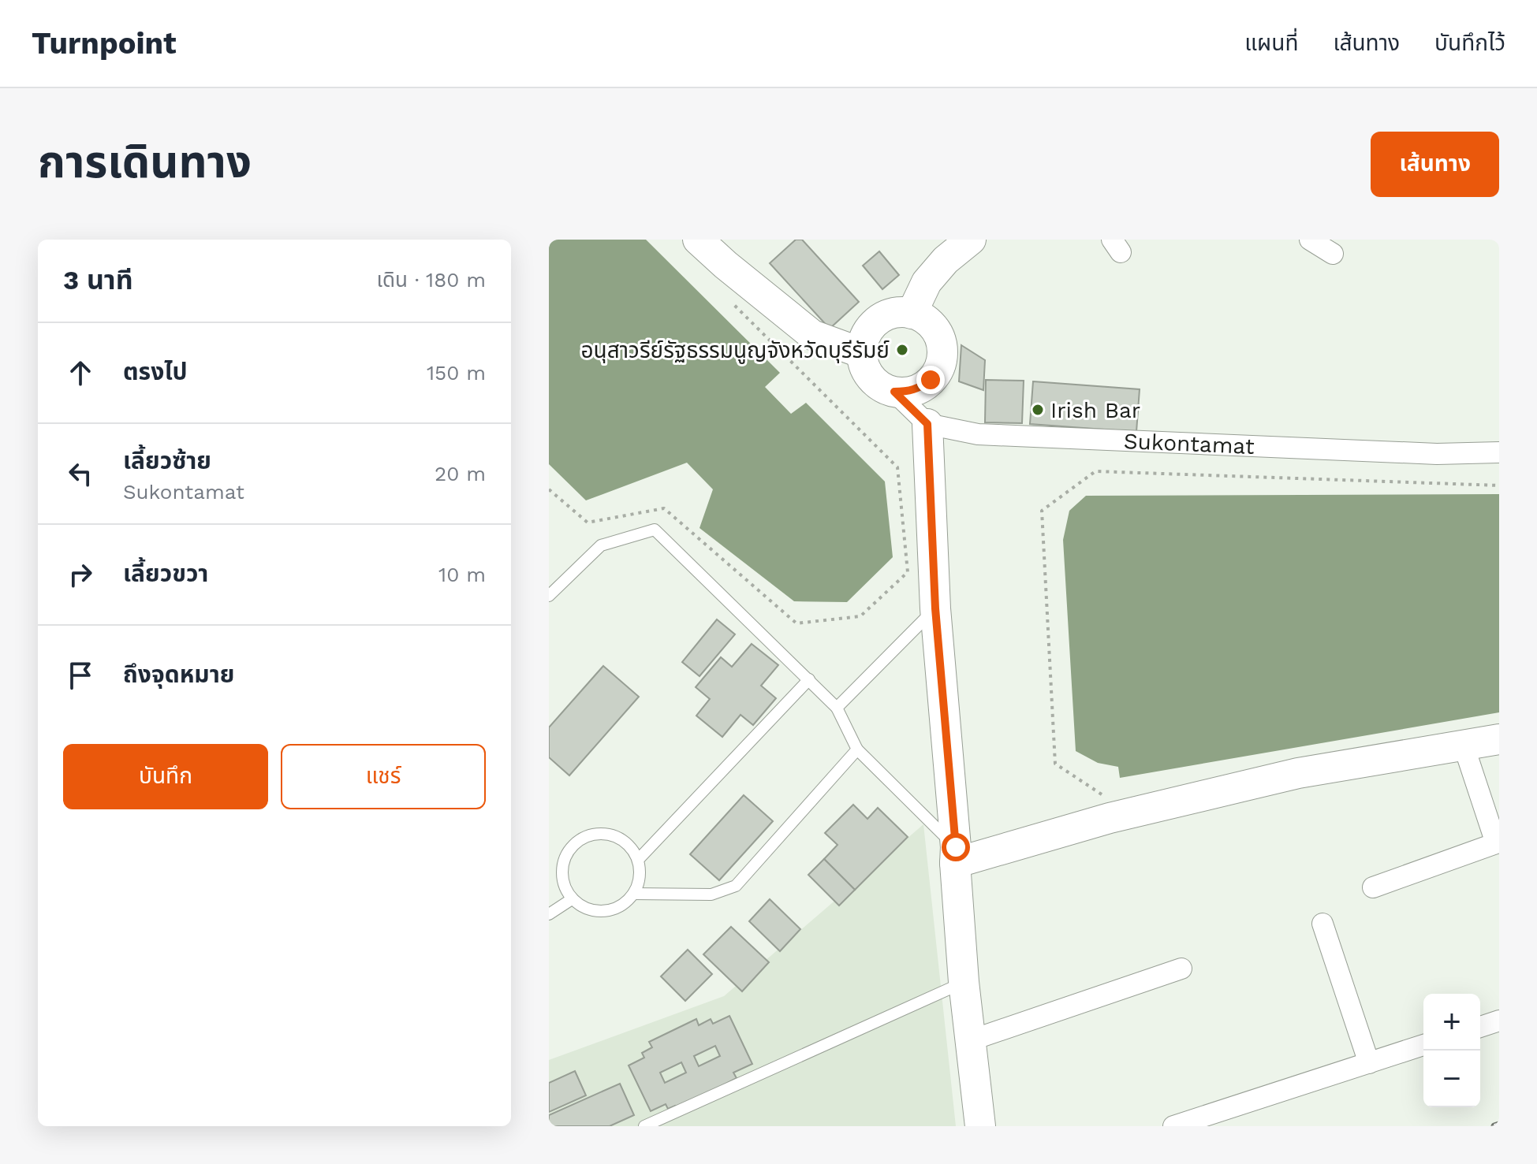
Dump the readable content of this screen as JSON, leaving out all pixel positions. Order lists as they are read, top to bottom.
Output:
{
  "streets": {
    "street": ["Sukontamat"]
  },
  "places": ["อนุสาวรีย์รัฐธรรมนูญจังหวัดบุรีรัมย์", "Irish Bar"],
  "page": {
    "header": "Turnpoint",
    "nav": ["แผนที่", "เส้นทาง", "บันทึกไว้"],
    "title": "การเดินทาง",
    "buttons": [
      "เส้นทาง",
      ["บันทึก", "แชร์"]
    ],
    "heading": ["3 นาที", "เดิน · 180 m"],
    "list": [
      ["ตรงไป", "150 m"],
      ["เลี้ยวซ้าย", "Sukontamat", "20 m"],
      ["เลี้ยวขวา", "10 m"],
      "ถึงจุดหมาย"
    ],
    "map_buttons": ["+", "−"]
  }
}
